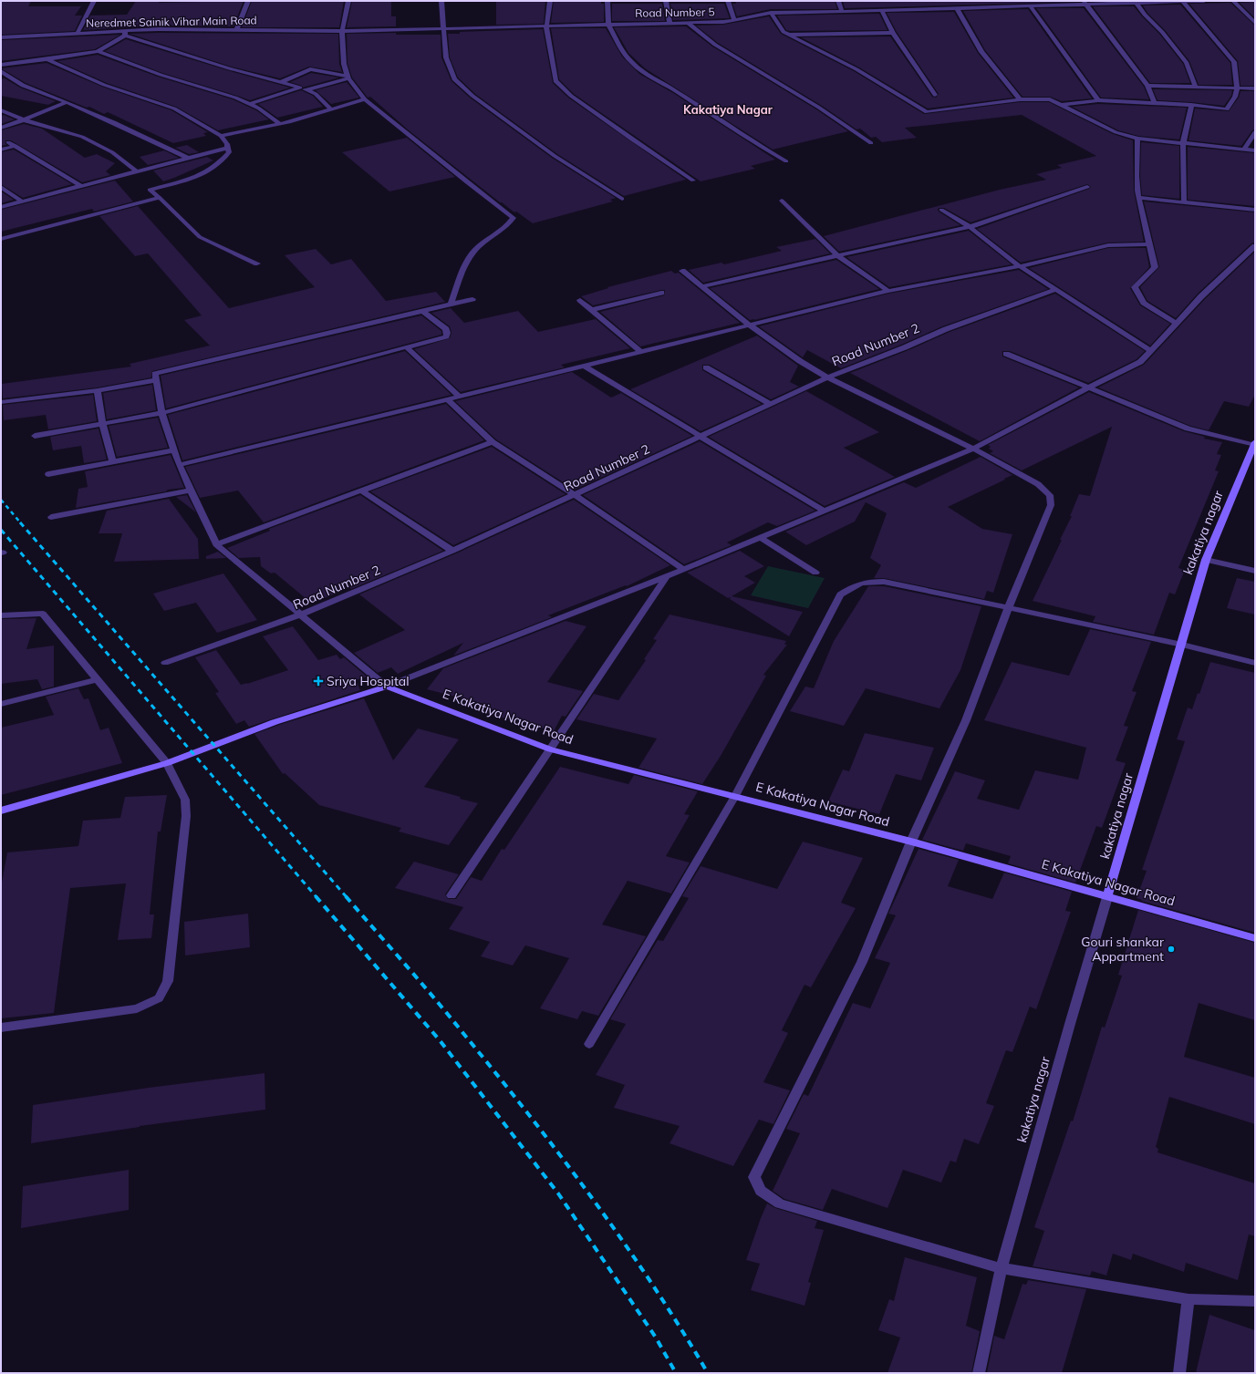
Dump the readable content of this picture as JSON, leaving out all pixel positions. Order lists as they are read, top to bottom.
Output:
{
  "streets": {
    "street": [
      "Road Number 5",
      "Neredmet Sainik Vihar Main Road",
      "Road Number 2",
      "kakatiya nagar",
      "E Kakatiya Nagar Road"
    ]
  },
  "crossings": [
    ["Road Number 5", "Neredmet Sainik Vihar Main Road"],
    ["kakatiya nagar", "E Kakatiya Nagar Road"]
  ],
  "districts": ["Kakatiya Nagar"],
  "places": {
    "health": ["Sriya Hospital"],
    "other": ["Gouri shankar Appartment"]
  }
}
